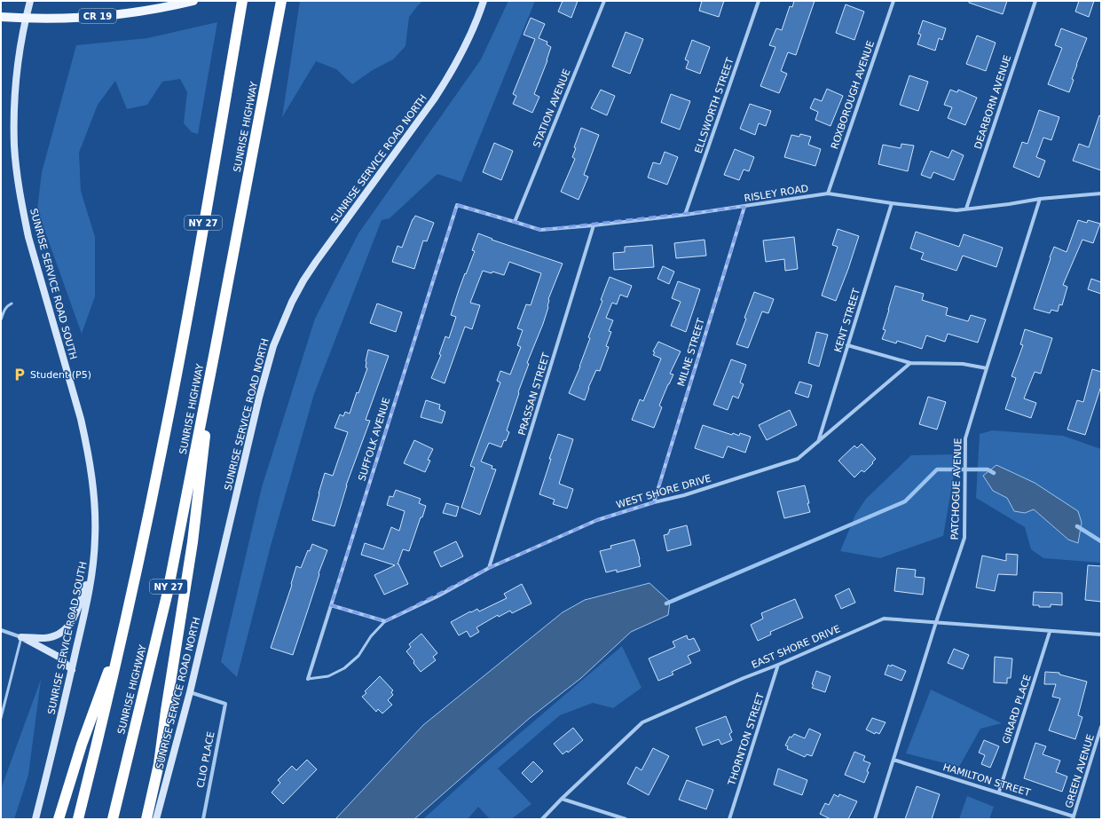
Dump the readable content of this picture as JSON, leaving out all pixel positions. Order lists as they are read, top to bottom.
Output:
{
  "streets": {
    "highway": ["SUNRISE HIGHWAY", "NY 27"],
    "main road": ["CR 19", "SUNRISE SERVICE ROAD NORTH", "SUNRISE SERVICE ROAD SOUTH"],
    "street": [
      "ROXBOROUGH AVENUE",
      "DEARBORN AVENUE",
      "ELLSWORTH STREET",
      "STATION AVENUE",
      "RISLEY ROAD",
      "KENT STREET",
      "MILNE STREET",
      "PRASSAN STREET",
      "SUFFOLK AVENUE",
      "PATCHOGUE AVENUE",
      "WEST SHORE DRIVE",
      "EAST SHORE DRIVE",
      "GIRARD PLACE",
      "THORNTON STREET",
      "CLIO PLACE",
      "GREEN AVENUE",
      "HAMILTON STREET"
    ]
  },
  "crossings": [
    ["CR 19", "SUNRISE SERVICE ROAD SOUTH"],
    ["ROXBOROUGH AVENUE", "RISLEY ROAD"],
    ["DEARBORN AVENUE", "RISLEY ROAD"],
    ["ELLSWORTH STREET", "RISLEY ROAD"],
    ["STATION AVENUE", "RISLEY ROAD"],
    ["SUNRISE SERVICE ROAD NORTH", "CLIO PLACE"],
    ["RISLEY ROAD", "KENT STREET"],
    ["RISLEY ROAD", "MILNE STREET"],
    ["RISLEY ROAD", "PRASSAN STREET"],
    ["RISLEY ROAD", "SUFFOLK AVENUE"],
    ["RISLEY ROAD", "PATCHOGUE AVENUE"],
    ["KENT STREET", "WEST SHORE DRIVE"],
    ["MILNE STREET", "WEST SHORE DRIVE"],
    ["PRASSAN STREET", "WEST SHORE DRIVE"],
    ["PATCHOGUE AVENUE", "EAST SHORE DRIVE"],
    ["PATCHOGUE AVENUE", "HAMILTON STREET"],
    ["EAST SHORE DRIVE", "GIRARD PLACE"],
    ["EAST SHORE DRIVE", "THORNTON STREET"],
    ["GIRARD PLACE", "HAMILTON STREET"],
    ["GREEN AVENUE", "HAMILTON STREET"]
  ],
  "places": {
    "parking": ["Student (P5)"]
  }
}
